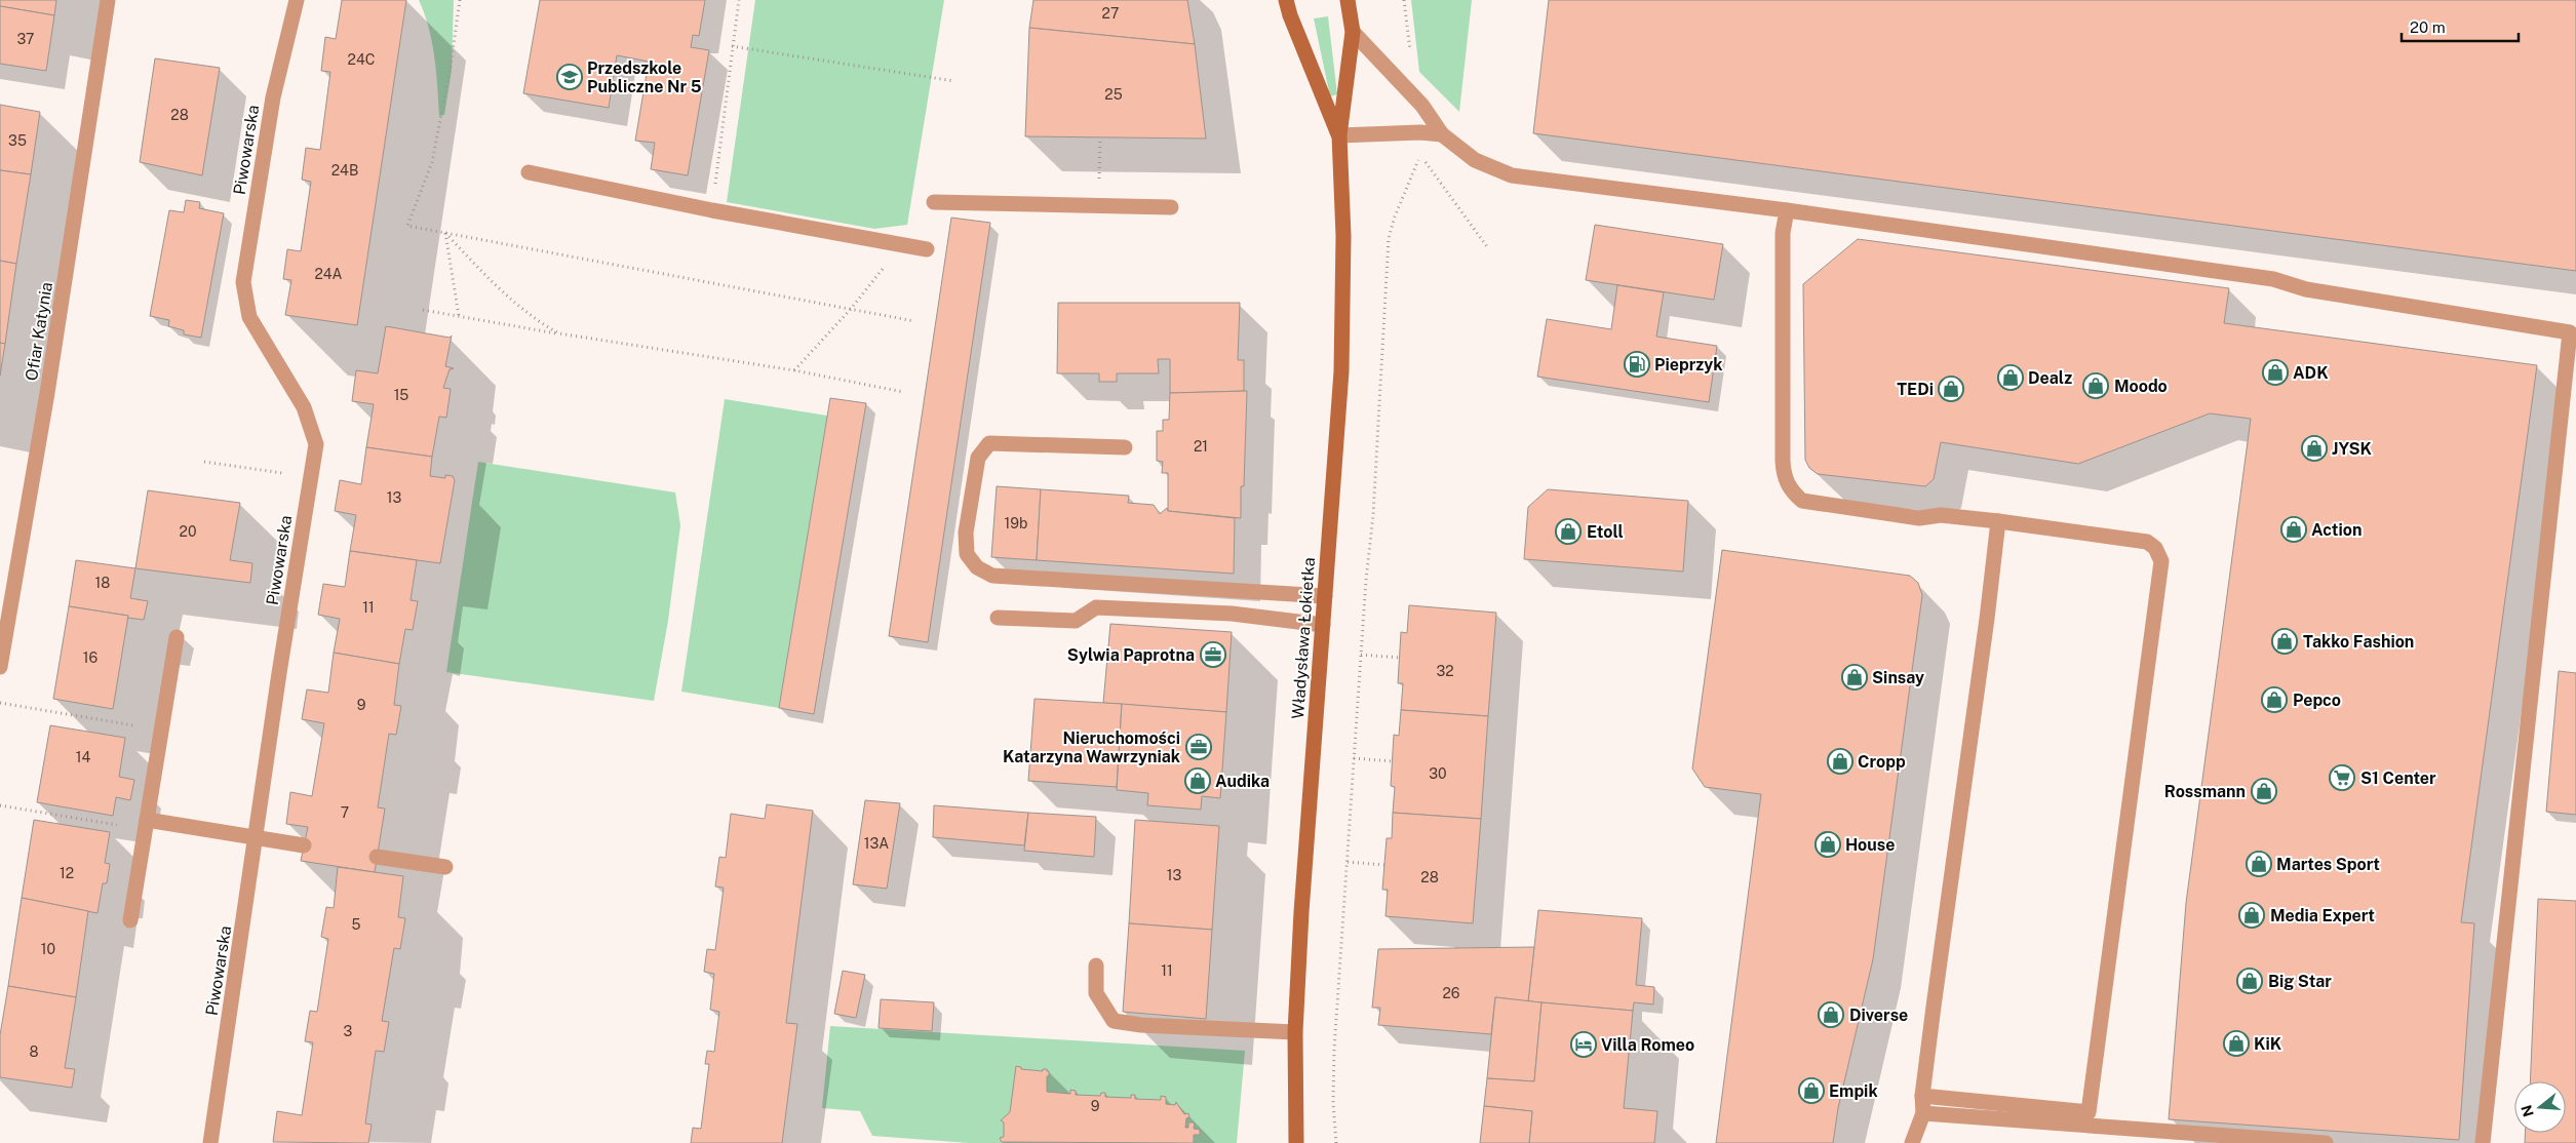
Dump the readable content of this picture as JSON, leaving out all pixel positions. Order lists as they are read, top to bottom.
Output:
{
  "streets": {
    "main road": ["Władysława Łokietka"],
    "street": ["Piwowarska", "Ofiar Katynia"]
  },
  "places": {
    "school or university": ["Przedszkole Publiczne Nr 5"],
    "fuel station": ["Pieprzyk"],
    "shop": [
      "ADK",
      "Dealz",
      "Moodo",
      "TEDi",
      "JYSK",
      "Action",
      "Etoll",
      "Takko Fashion",
      "Sinsay",
      "Pepco",
      "Cropp",
      "Audika",
      "Rossmann",
      "House",
      "Martes Sport",
      "Media Expert",
      "Big Star",
      "Diverse",
      "KiK",
      "Empik"
    ],
    "office": ["Sylwia Paprotna", "Nieruchomości Katarzyna Wawrzyniak"],
    "supermarket": ["S1 Center"],
    "hotel": ["Villa Romeo"]
  },
  "house_numbers": [
    "27",
    "37",
    "24C",
    "25",
    "28",
    "35",
    "24B",
    "24A",
    "15",
    "21",
    "13",
    "19b",
    "20",
    "18",
    "11",
    "16",
    "32",
    "9",
    "14",
    "30",
    "7",
    "13A",
    "12",
    "13",
    "28",
    "5",
    "10",
    "11",
    "26",
    "3",
    "8",
    "9"
  ],
  "scale_bar": "20 m",
  "north": "left"
}
